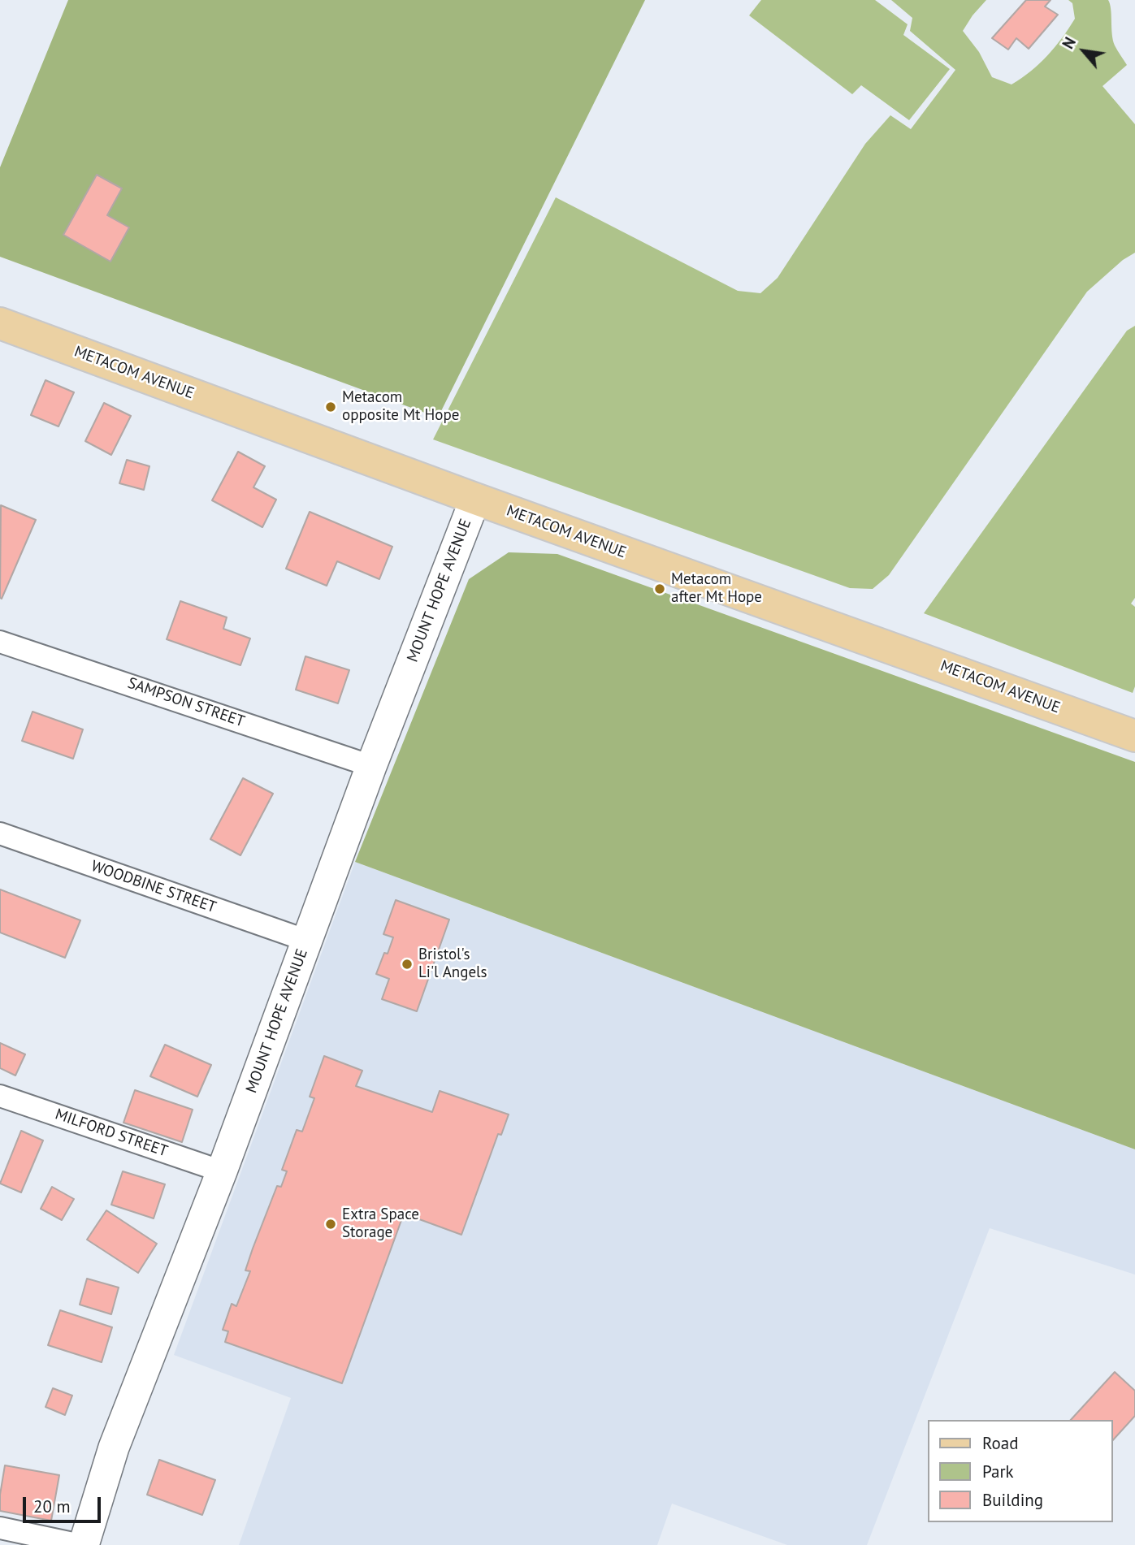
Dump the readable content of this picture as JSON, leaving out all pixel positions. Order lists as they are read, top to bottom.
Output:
{
  "streets": {
    "main road": ["METACOM AVENUE"],
    "street": [
      "MOUNT HOPE AVENUE",
      "SAMPSON STREET",
      "WOODBINE STREET",
      "MILFORD STREET"
    ]
  },
  "crossings": [
    ["METACOM AVENUE", "MOUNT HOPE AVENUE"],
    ["MOUNT HOPE AVENUE", "SAMPSON STREET"],
    ["MOUNT HOPE AVENUE", "WOODBINE STREET"],
    ["MOUNT HOPE AVENUE", "MILFORD STREET"]
  ],
  "places": [
    "Metacom opposite Mt Hope",
    "Metacom after Mt Hope",
    "Bristol's Li'l Angels",
    "Extra Space Storage"
  ],
  "legend": ["Road", "Park", "Building"],
  "scale_bar": "20 m",
  "north": "top left"
}
